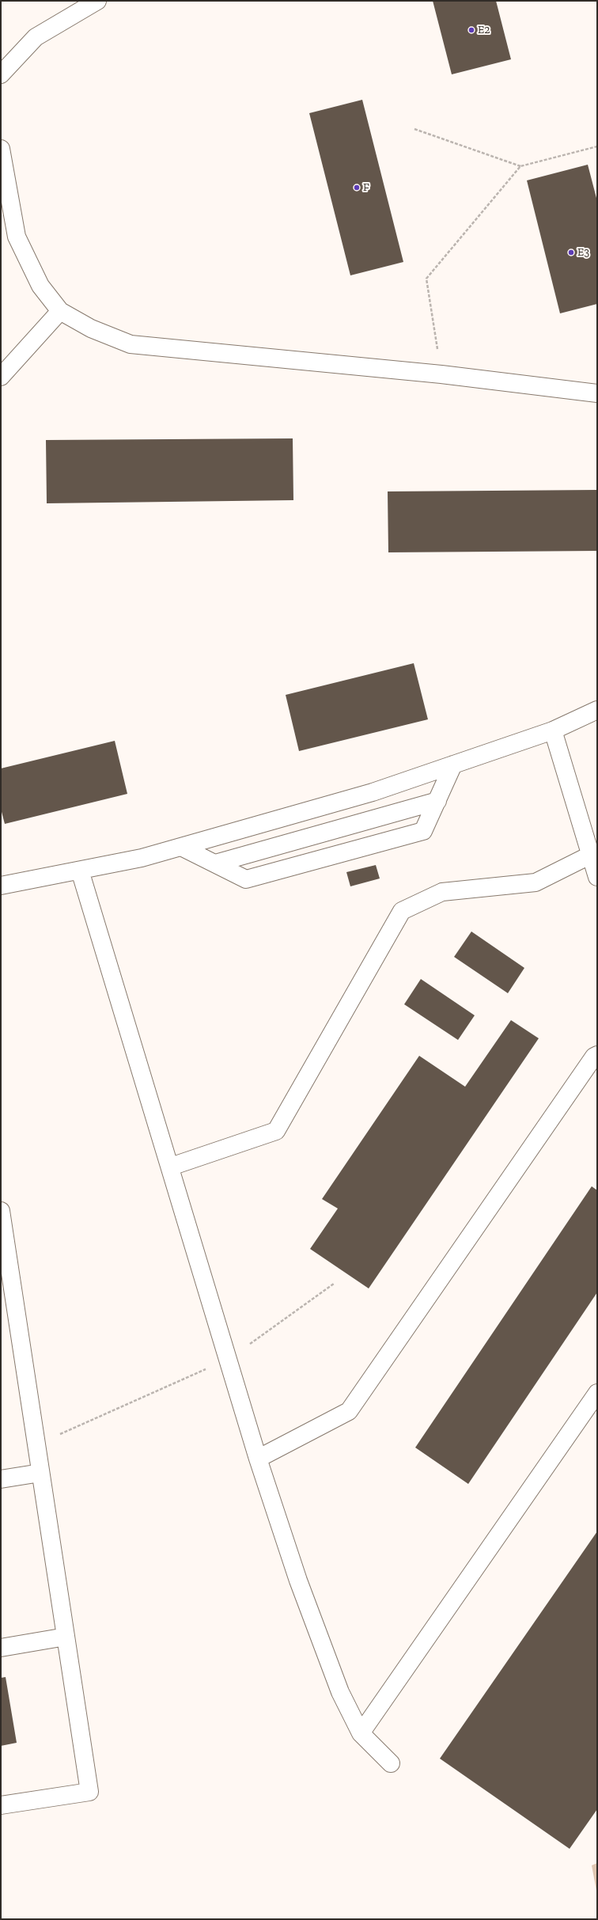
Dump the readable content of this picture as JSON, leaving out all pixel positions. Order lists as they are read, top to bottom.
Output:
{
  "places": ["E2", "F", "E3"]
}
